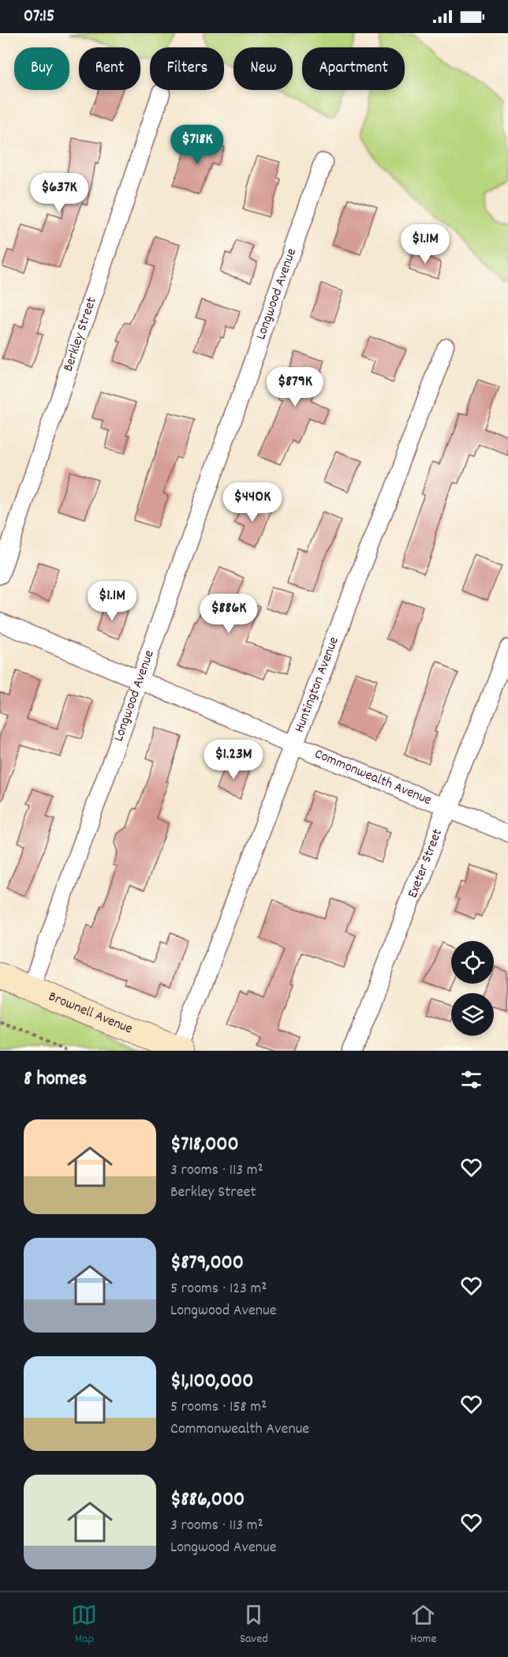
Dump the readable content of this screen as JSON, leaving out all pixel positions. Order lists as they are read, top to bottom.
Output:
{
  "streets": {
    "main road": ["Brownell Avenue"],
    "street": [
      "Longwood Avenue",
      "Berkley Street",
      "Huntington Avenue",
      "Commonwealth Avenue",
      "Exeter Street"
    ]
  },
  "crossings": [
    ["Longwood Avenue", "Commonwealth Avenue"],
    ["Longwood Avenue", "Brownell Avenue"],
    ["Huntington Avenue", "Commonwealth Avenue"],
    ["Huntington Avenue", "Brownell Avenue"],
    ["Commonwealth Avenue", "Exeter Street"]
  ],
  "page": {
    "status": "07:15",
    "chip": [
      "Buy",
      "Rent",
      "Filters",
      "New",
      "Apartment"
    ],
    "price": [
      "$718K",
      "$637K",
      "$1.1M",
      "$879K",
      "$440K",
      "$1.1M",
      "$886K",
      "$1.23M"
    ],
    "heading": "8 homes",
    "list": [
      {
        "name": "$718,000",
        "note": "3 rooms · 113 m² · Berkley Street"
      },
      {
        "name": "$879,000",
        "note": "5 rooms · 123 m² · Longwood Avenue"
      },
      {
        "name": "$1,100,000",
        "note": "5 rooms · 158 m² · Commonwealth Avenue"
      },
      {
        "name": "$886,000",
        "note": "3 rooms · 113 m² · Longwood Avenue"
      }
    ],
    "tabs": ["Map", "Saved", "Home"]
  }
}
